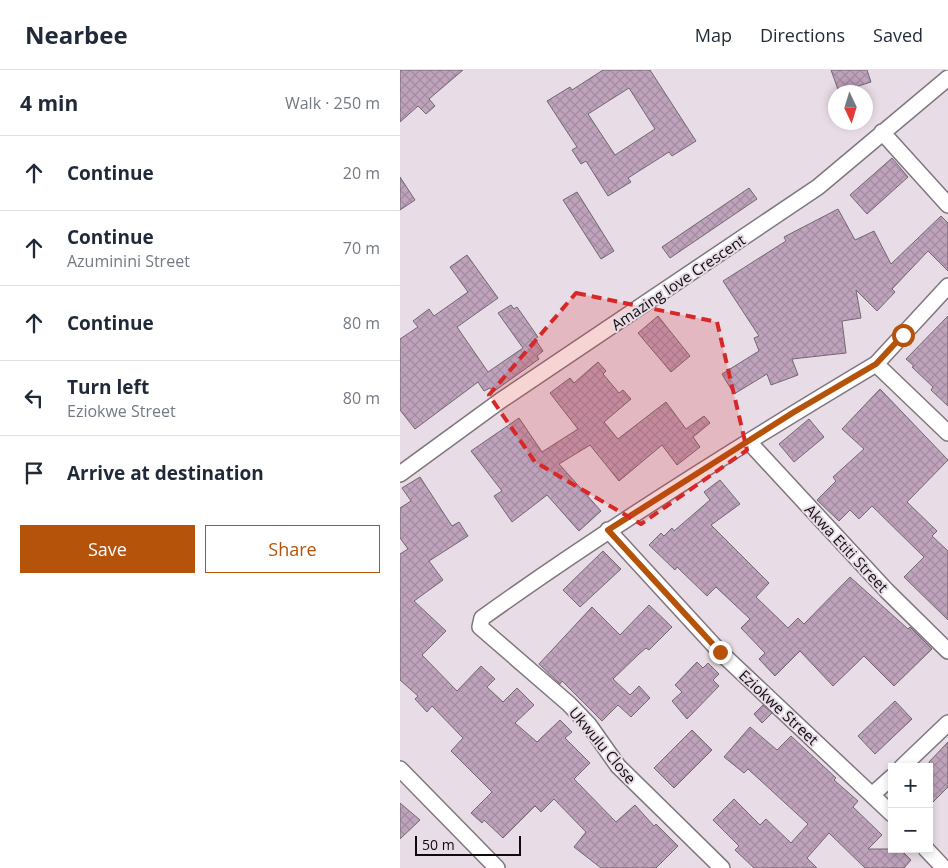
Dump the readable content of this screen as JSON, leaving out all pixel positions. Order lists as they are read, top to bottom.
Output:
{
  "streets": {
    "street": [
      "Amazing love Crescent",
      "Akwa Etiti Street",
      "Eziokwe Street",
      "Ukwulu Close"
    ]
  },
  "crossings": [
    ["Eziokwe Street", "Ukwulu Close"]
  ],
  "scale_bar": "50 m",
  "north": "bottom",
  "page": {
    "header": "Nearbee",
    "nav": ["Map", "Directions", "Saved"],
    "heading": ["4 min", "Walk · 250 m"],
    "list": [
      ["Continue", "20 m"],
      ["Continue", "Azuminini Street", "70 m"],
      ["Continue", "80 m"],
      ["Turn left", "Eziokwe Street", "80 m"],
      "Arrive at destination"
    ],
    "buttons": ["Save", "Share"],
    "map_buttons": ["+", "−"],
    "scale": "50 m"
  }
}
